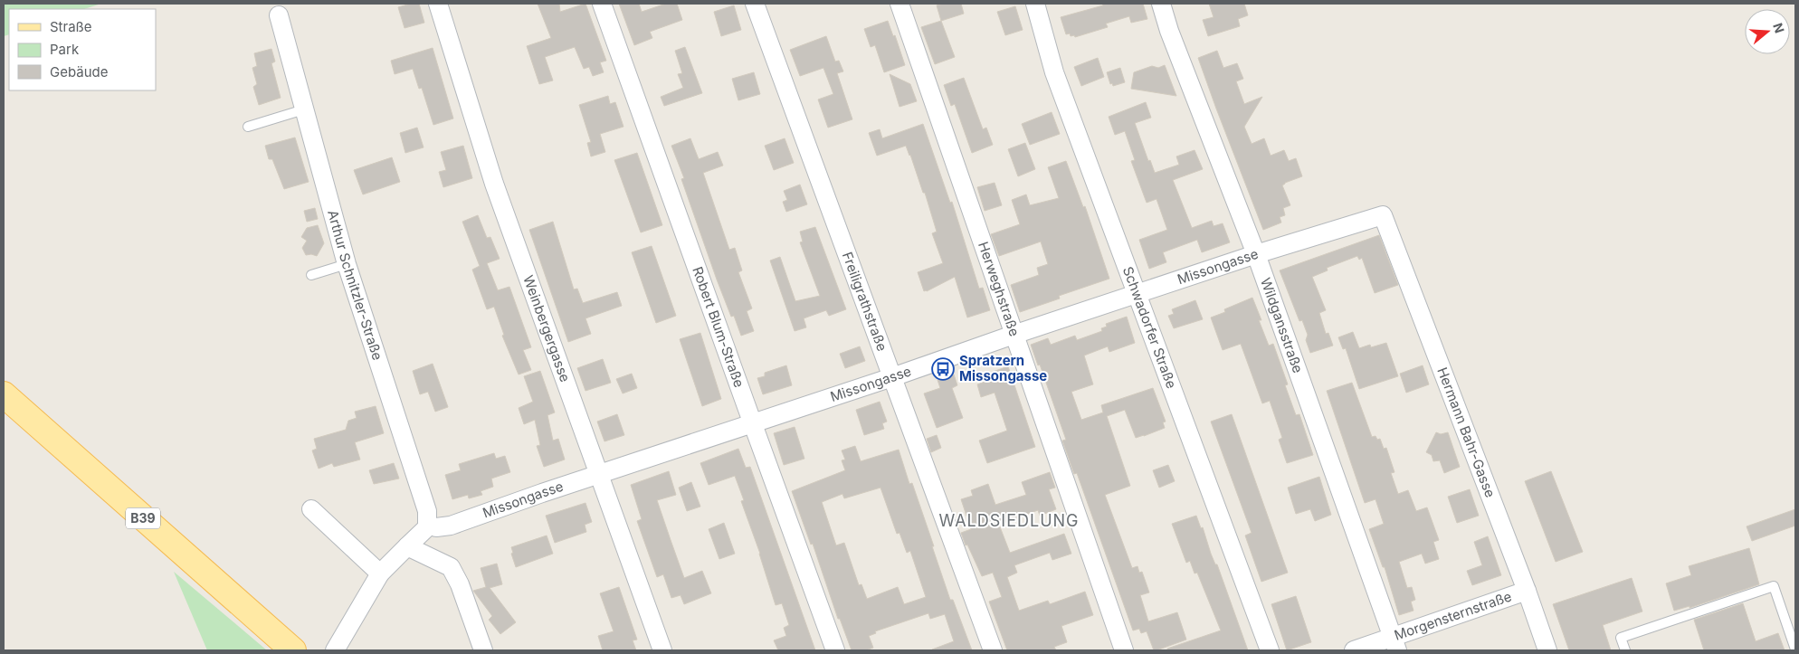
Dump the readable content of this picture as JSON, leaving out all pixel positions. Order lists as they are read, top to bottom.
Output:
{
  "streets": {
    "main road": ["B39"],
    "street": [
      "Missongasse",
      "Arthur Schnitzler-Straße",
      "Herweghstraße",
      "Freiligrathstraße",
      "Wildgansstraße",
      "Robert Blum-Straße",
      "Schwadorfer Straße",
      "Weinbergergasse",
      "Hermann Bahr-Gasse",
      "Morgensternstraße"
    ]
  },
  "crossings": [
    ["Missongasse", "Herweghstraße"],
    ["Missongasse", "Freiligrathstraße"],
    ["Missongasse", "Wildgansstraße"],
    ["Missongasse", "Robert Blum-Straße"],
    ["Missongasse", "Schwadorfer Straße"],
    ["Missongasse", "Weinbergergasse"],
    ["Missongasse", "Hermann Bahr-Gasse"],
    ["Wildgansstraße", "Morgensternstraße"],
    ["Hermann Bahr-Gasse", "Morgensternstraße"]
  ],
  "districts": ["WALDSIEDLUNG"],
  "places": {
    "bus stop": ["Spratzern Missongasse"]
  },
  "legend": ["Straße", "Park", "Gebäude"],
  "north": "right"
}
